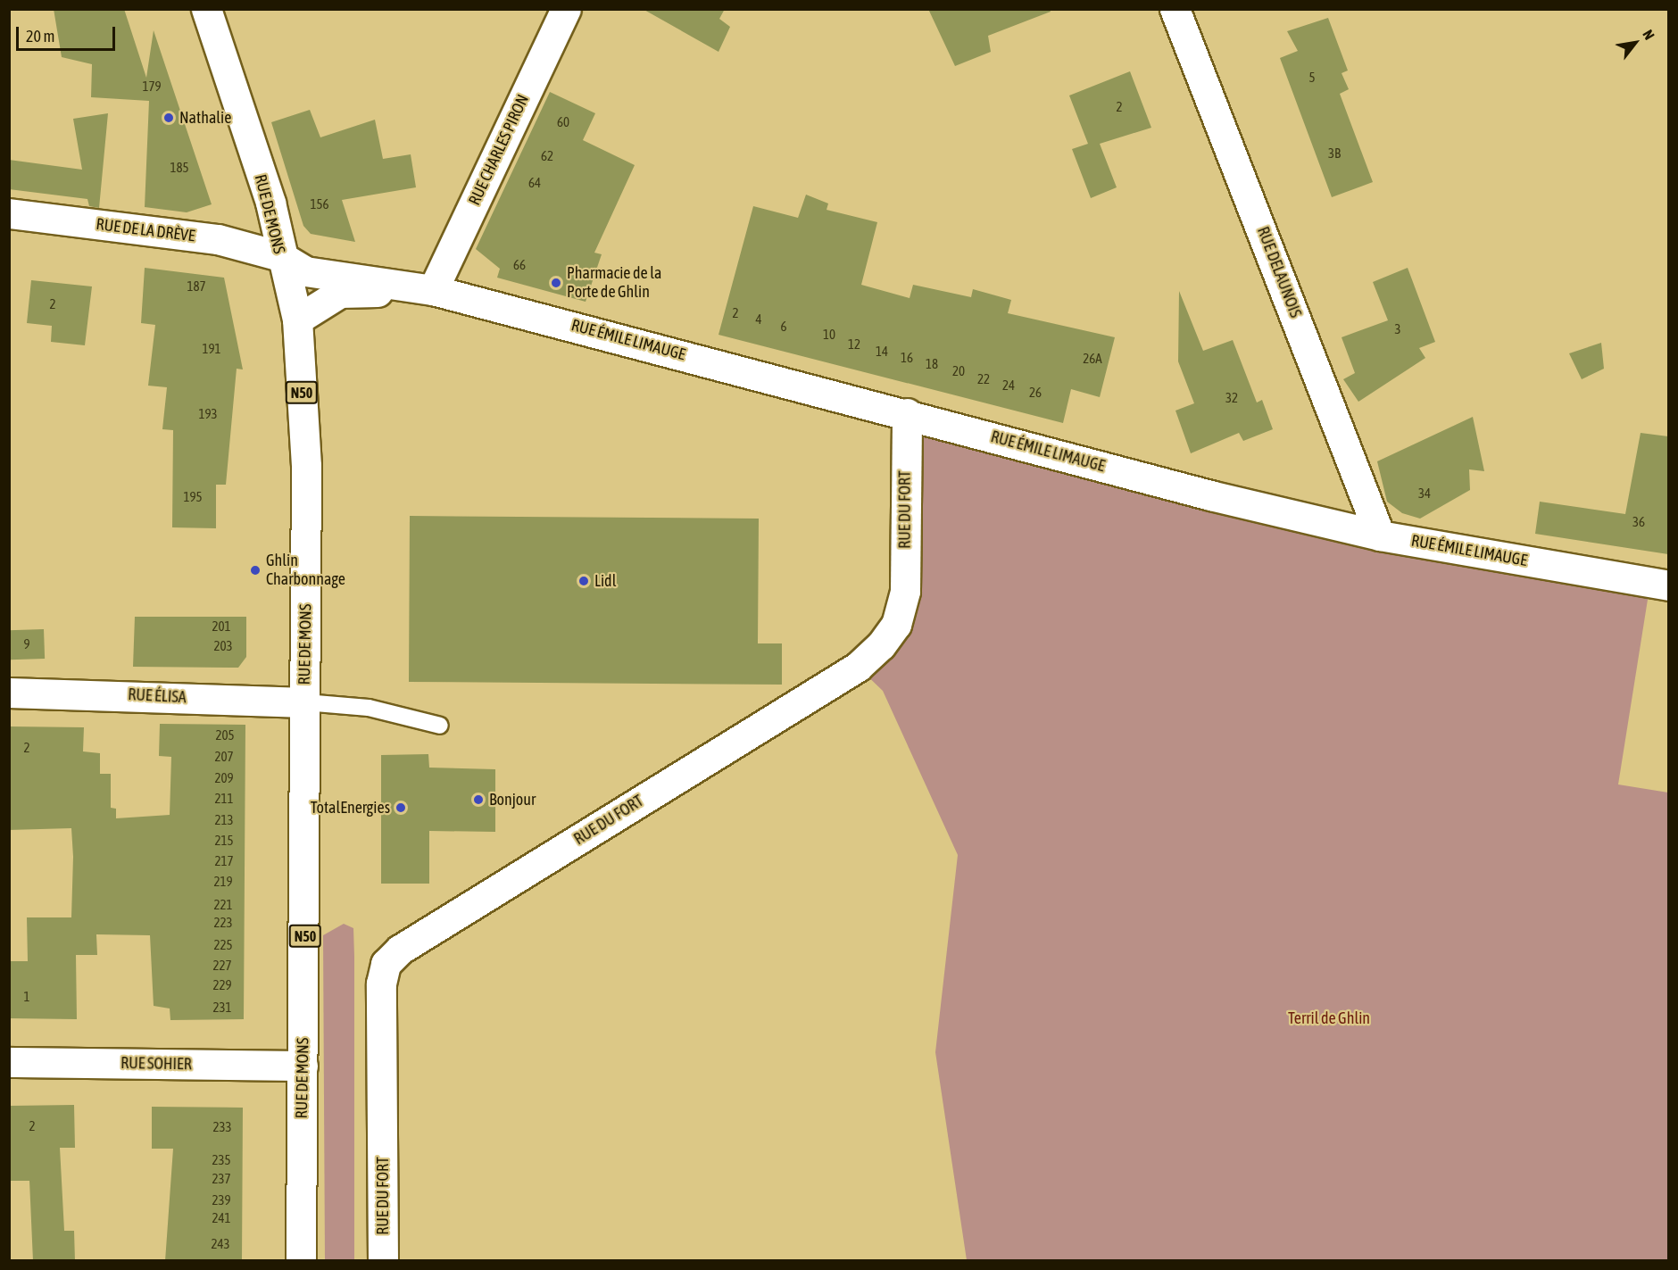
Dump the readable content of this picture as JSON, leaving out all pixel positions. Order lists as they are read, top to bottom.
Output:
{
  "streets": {
    "street": [
      "RUE CHARLES PIRON",
      "RUE DE MONS",
      "RUE DE LA DRÈVE",
      "RUE DELAUNOIS",
      "RUE ÉMILE LIMAUGE",
      "N50",
      "RUE DU FORT",
      "RUE ÉLISA",
      "RUE SOHIER"
    ]
  },
  "crossings": [
    ["RUE CHARLES PIRON", "RUE DE LA DRÈVE"],
    ["RUE CHARLES PIRON", "RUE ÉMILE LIMAUGE"],
    ["RUE DE MONS", "RUE DE LA DRÈVE"],
    ["RUE DE MONS", "RUE ÉLISA"],
    ["RUE DE MONS", "RUE SOHIER"],
    ["RUE DE LA DRÈVE", "RUE ÉMILE LIMAUGE"],
    ["RUE DELAUNOIS", "RUE ÉMILE LIMAUGE"],
    ["RUE ÉMILE LIMAUGE", "RUE DU FORT"]
  ],
  "parks": ["Terril de Ghlin"],
  "places": [
    "Nathalie",
    "Pharmacie de la Porte de Ghlin",
    "Ghlin Charbonnage",
    "Lidl",
    "Bonjour",
    "TotalEnergies"
  ],
  "house_numbers": [
    "5",
    "179",
    "2",
    "60",
    "3B",
    "62",
    "185",
    "64",
    "156",
    "66",
    "187",
    "2",
    "2",
    "4",
    "6",
    "3",
    "10",
    "12",
    "191",
    "14",
    "16",
    "26A",
    "18",
    "20",
    "22",
    "24",
    "26",
    "32",
    "193",
    "34",
    "195",
    "36",
    "201",
    "9",
    "203",
    "205",
    "2",
    "207",
    "209",
    "211",
    "213",
    "215",
    "217",
    "219",
    "221",
    "223",
    "225",
    "227",
    "229",
    "1",
    "231",
    "2",
    "233",
    "235",
    "237",
    "239",
    "241",
    "243"
  ],
  "scale_bar": "20 m",
  "north": "top right"
}
